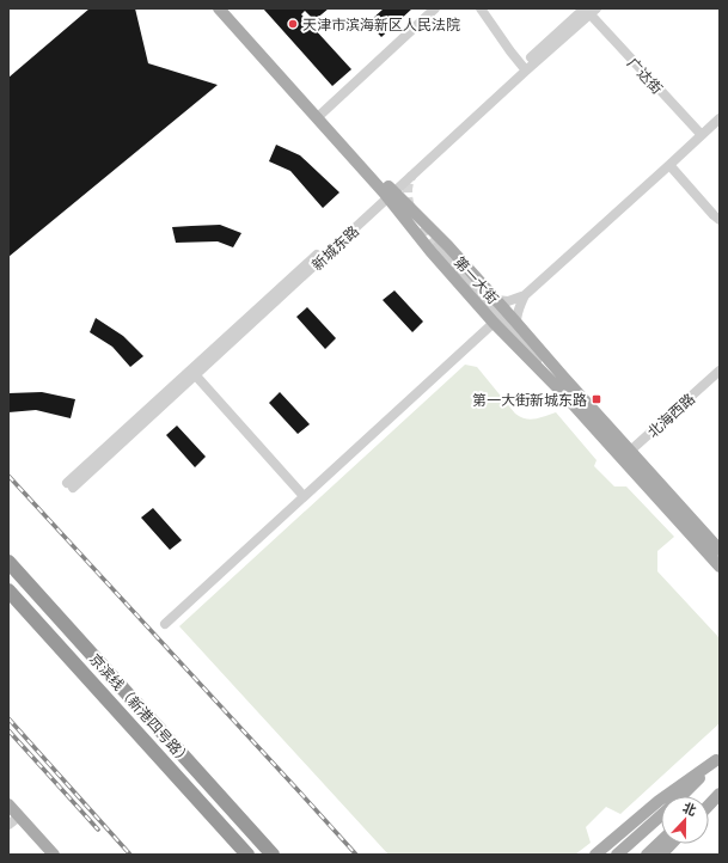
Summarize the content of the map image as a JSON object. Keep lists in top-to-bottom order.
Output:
{
  "streets": {
    "highway": ["京滨线（新港四号路）"],
    "main road": ["第一大街"],
    "street": ["广达街", "新城东路", "北海西路"]
  },
  "crossings": [
    ["广达街", "新城东路"],
    ["新城东路", "第一大街"],
    ["第一大街", "北海西路"]
  ],
  "places": {
    "other": ["天津市滨海新区人民法院"],
    "transit": ["第一大街新城东路"]
  },
  "north": "top"
}
